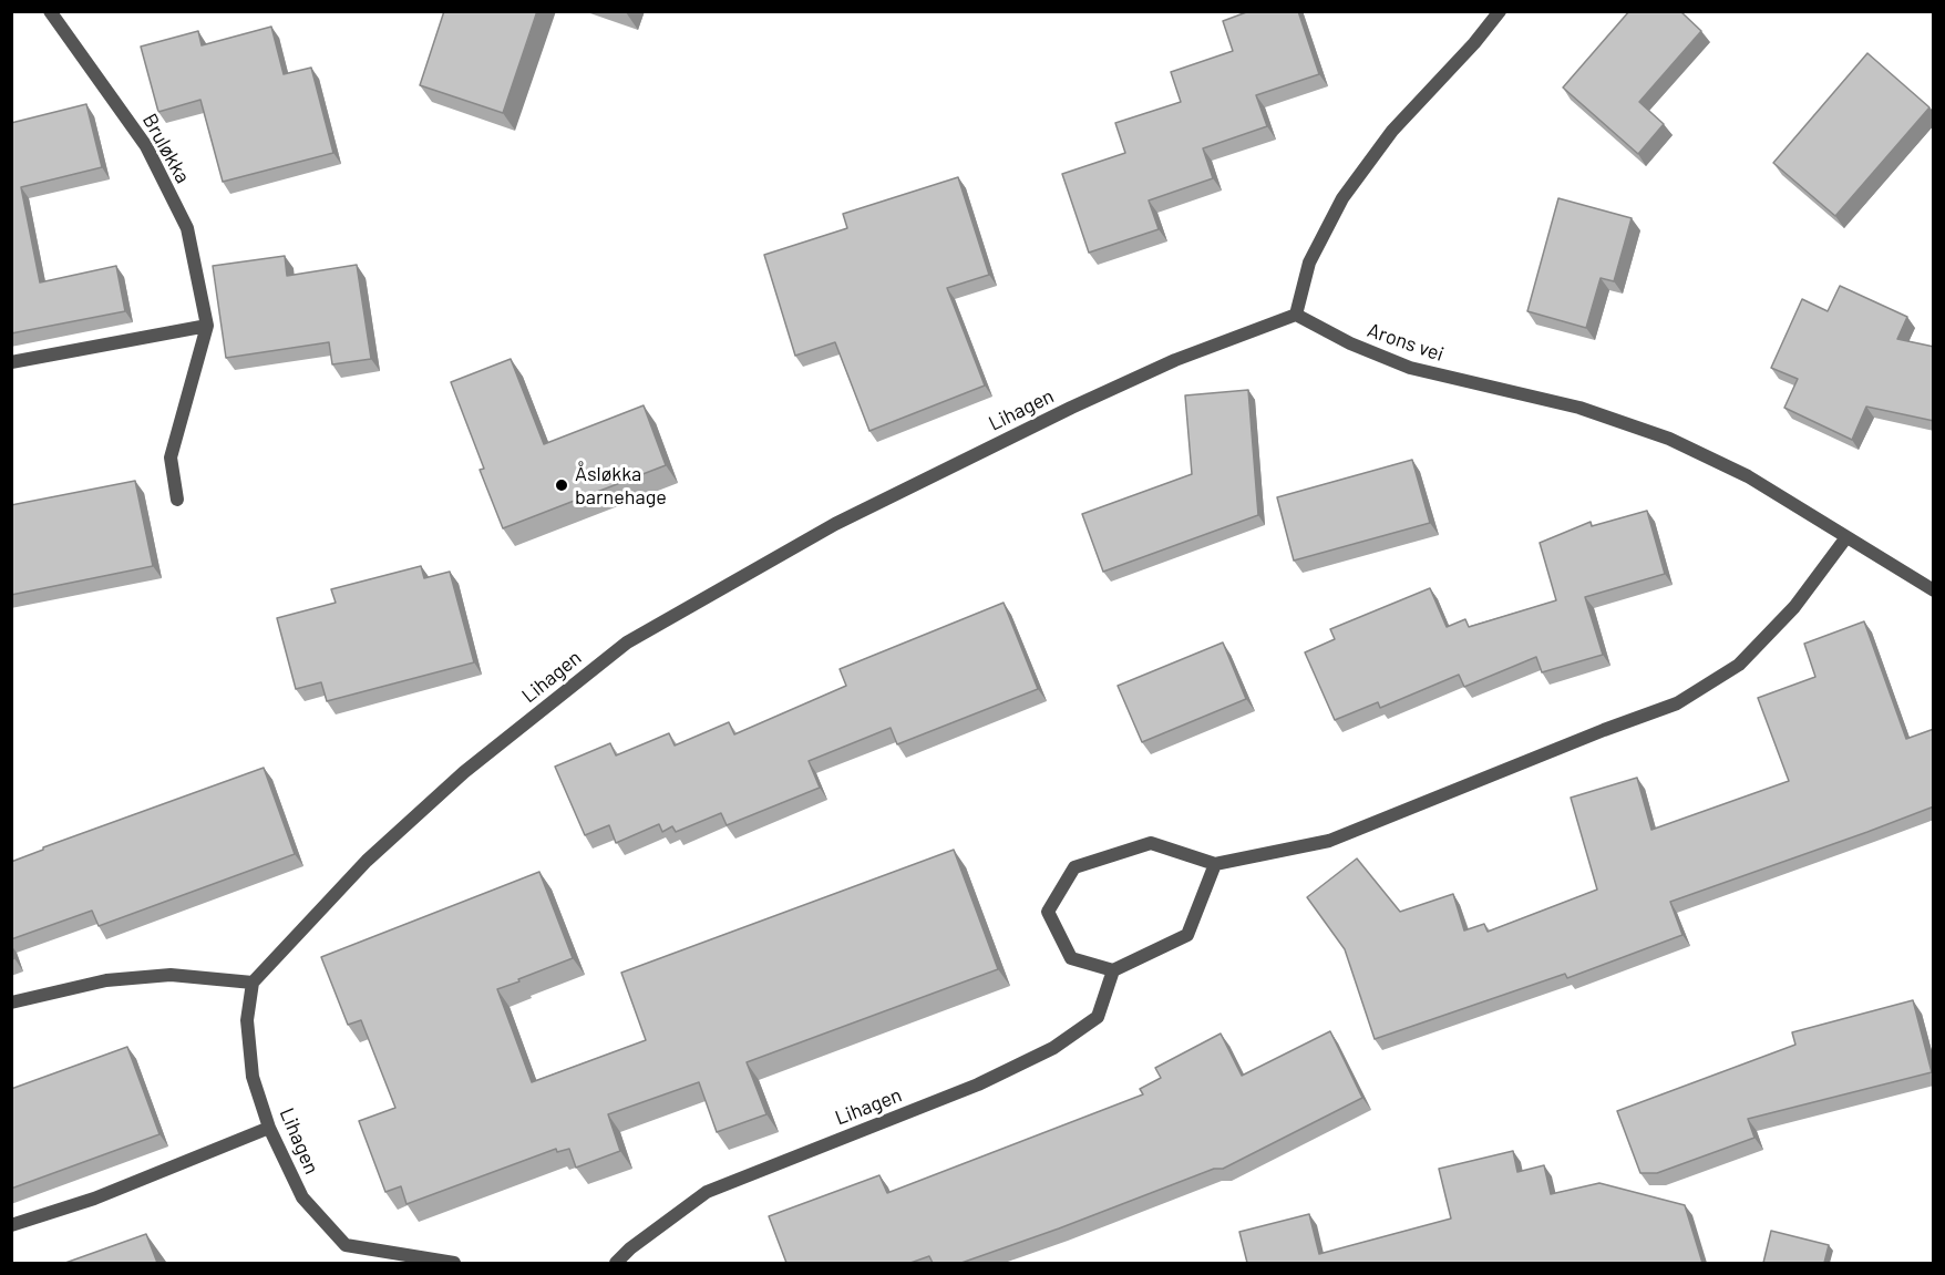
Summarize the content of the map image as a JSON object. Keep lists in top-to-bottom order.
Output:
{
  "streets": {
    "street": ["Bruløkka", "Arons vei", "Lihagen"]
  },
  "crossings": [
    ["Arons vei", "Lihagen"]
  ],
  "places": ["Åsløkka barnehage"]
}
